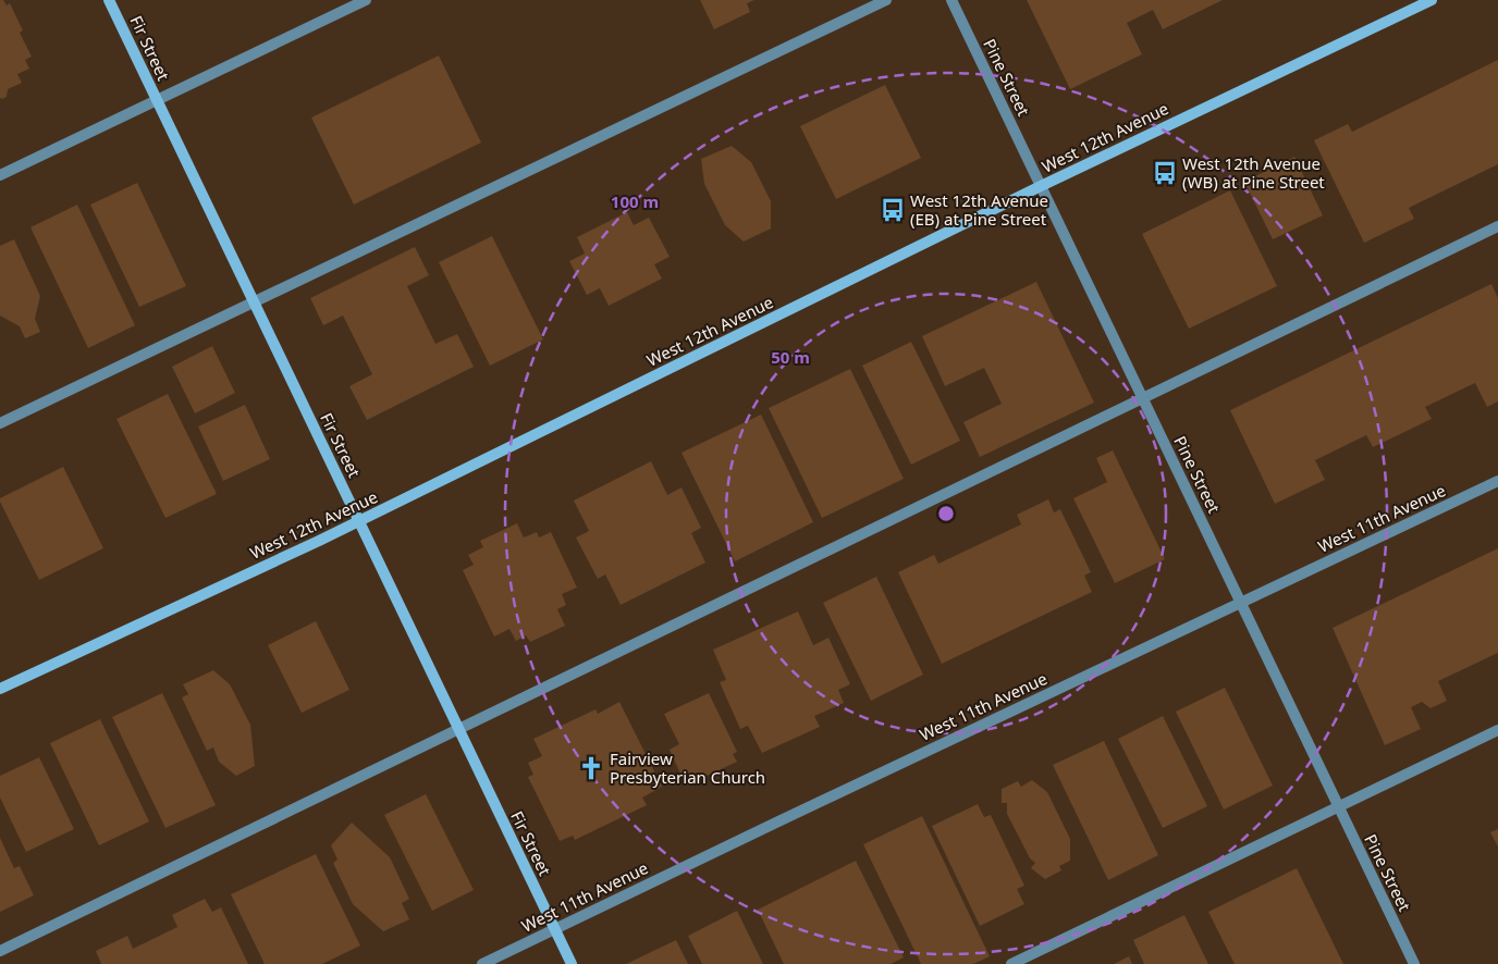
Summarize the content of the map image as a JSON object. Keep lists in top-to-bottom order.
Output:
{
  "streets": {
    "street": [
      "Fir Street",
      "Pine Street",
      "West 12th Avenue",
      "West 11th Avenue"
    ]
  },
  "crossings": [
    ["Fir Street", "West 12th Avenue"],
    ["Fir Street", "West 11th Avenue"],
    ["Pine Street", "West 12th Avenue"],
    ["Pine Street", "West 11th Avenue"]
  ],
  "places": {
    "bus stop": ["West 12th Avenue (WB) at Pine Street", "West 12th Avenue (EB) at Pine Street"],
    "church": ["Fairview Presbyterian Church"]
  },
  "rings": ["100 m", "50 m"]
}
